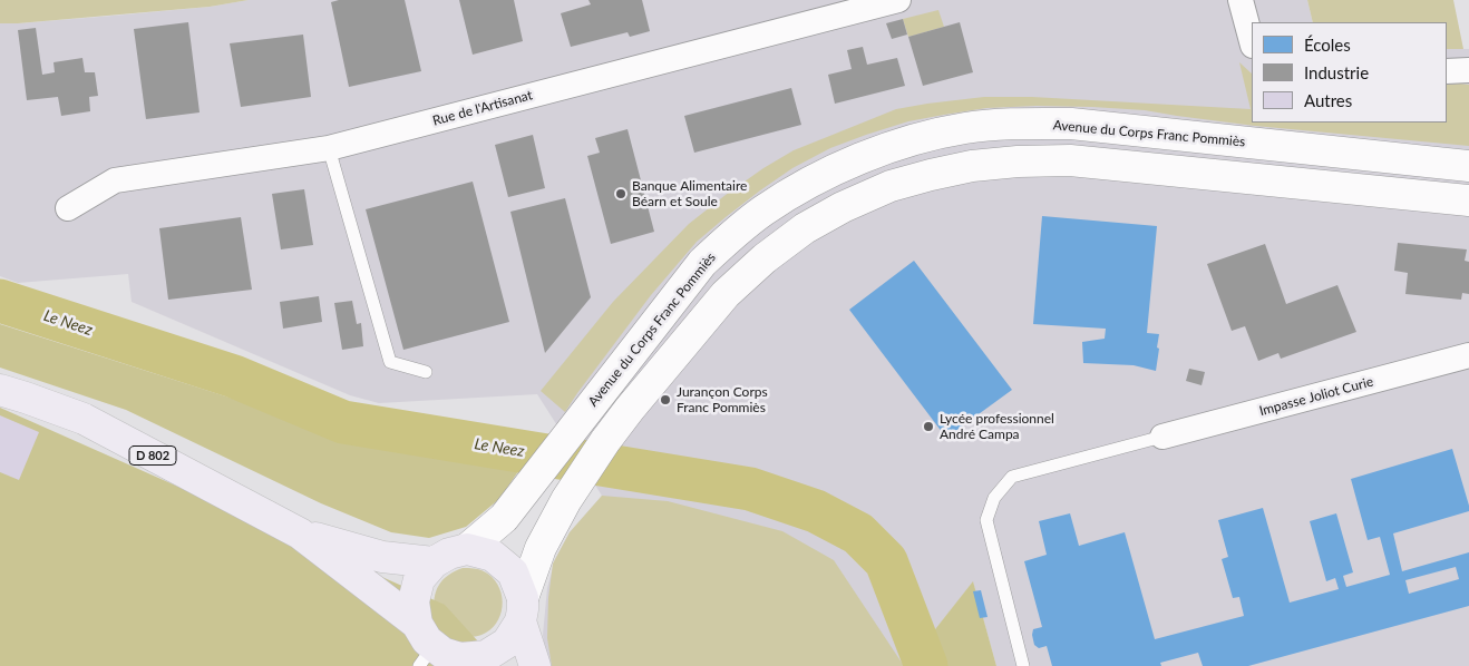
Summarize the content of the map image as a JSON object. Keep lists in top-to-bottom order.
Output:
{
  "streets": {
    "main road": ["Avenue du Corps Franc Pommiès", "D 802"],
    "street": ["Rue de l'Artisanat", "Impasse Joliot Curie"]
  },
  "crossings": [
    ["Avenue du Corps Franc Pommiès", "D 802"]
  ],
  "water": ["Le Neez"],
  "places": ["Banque Alimentaire Béarn et Soule", "Jurançon Corps Franc Pommiès", "Lycée professionnel André Campa"],
  "legend": ["Écoles", "Industrie", "Autres"]
}
